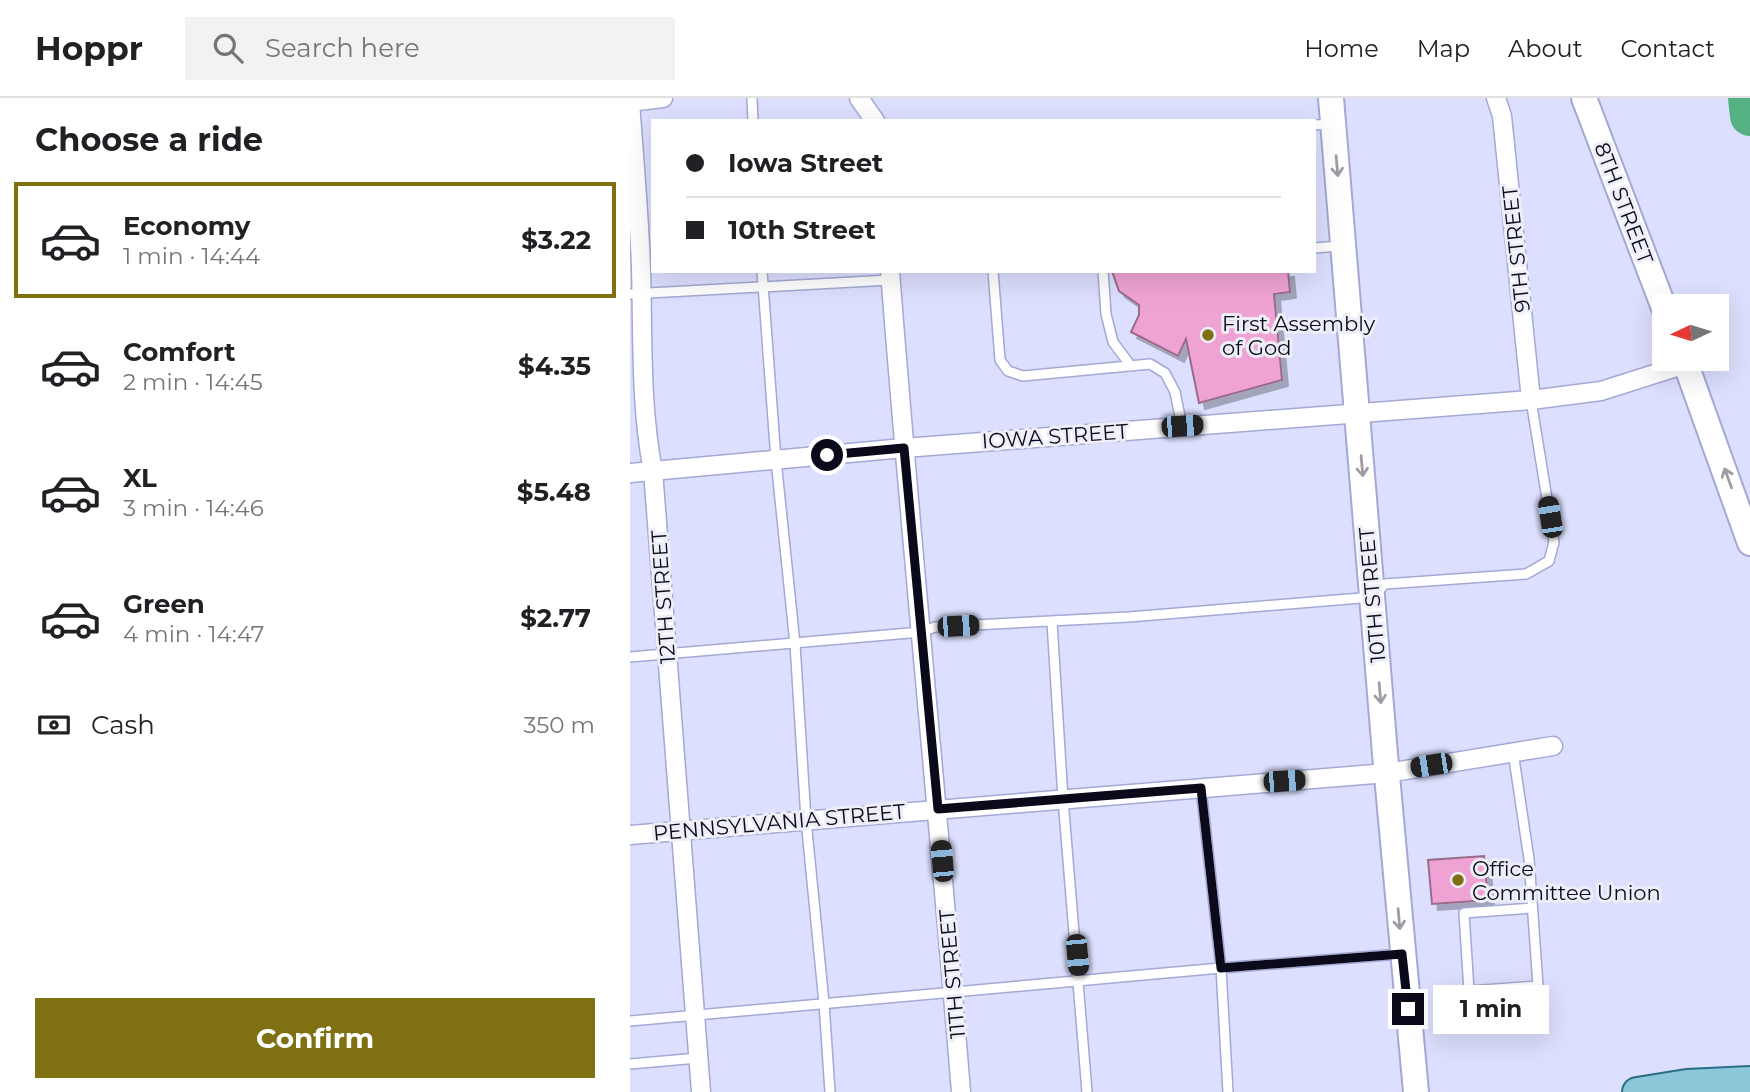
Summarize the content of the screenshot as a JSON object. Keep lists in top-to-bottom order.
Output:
{
  "streets": {
    "main road": ["8TH STREET", "10TH STREET"],
    "street": [
      "9TH STREET",
      "IOWA STREET",
      "12TH STREET",
      "PENNSYLVANIA STREET",
      "11TH STREET"
    ]
  },
  "crossings": [
    ["9TH STREET", "IOWA STREET"],
    ["IOWA STREET", "10TH STREET"],
    ["IOWA STREET", "12TH STREET"],
    ["IOWA STREET", "11TH STREET"],
    ["10TH STREET", "PENNSYLVANIA STREET"],
    ["12TH STREET", "PENNSYLVANIA STREET"],
    ["PENNSYLVANIA STREET", "11TH STREET"]
  ],
  "one_way": ["10TH STREET"],
  "places": ["First Assembly of God", "Office Committee Union"],
  "north": "left",
  "page": {
    "header": "Hoppr",
    "search": "Search here",
    "nav": [
      "Home",
      "Map",
      "About",
      "Contact"
    ],
    "heading": "Choose a ride",
    "banner": ["Iowa Street", "10th Street"],
    "list": [
      {
        "name": "Economy",
        "note": "1 min · 14:44",
        "value": "$3.22"
      },
      {
        "name": "Comfort",
        "note": "2 min · 14:45",
        "value": "$4.35"
      },
      {
        "name": "XL",
        "note": "3 min · 14:46",
        "value": "$5.48"
      },
      {
        "name": "Green",
        "note": "4 min · 14:47",
        "value": "$2.77"
      }
    ],
    "pay": ["Cash", "350 m"],
    "buttons": "Confirm",
    "bubble": "1 min"
  }
}
